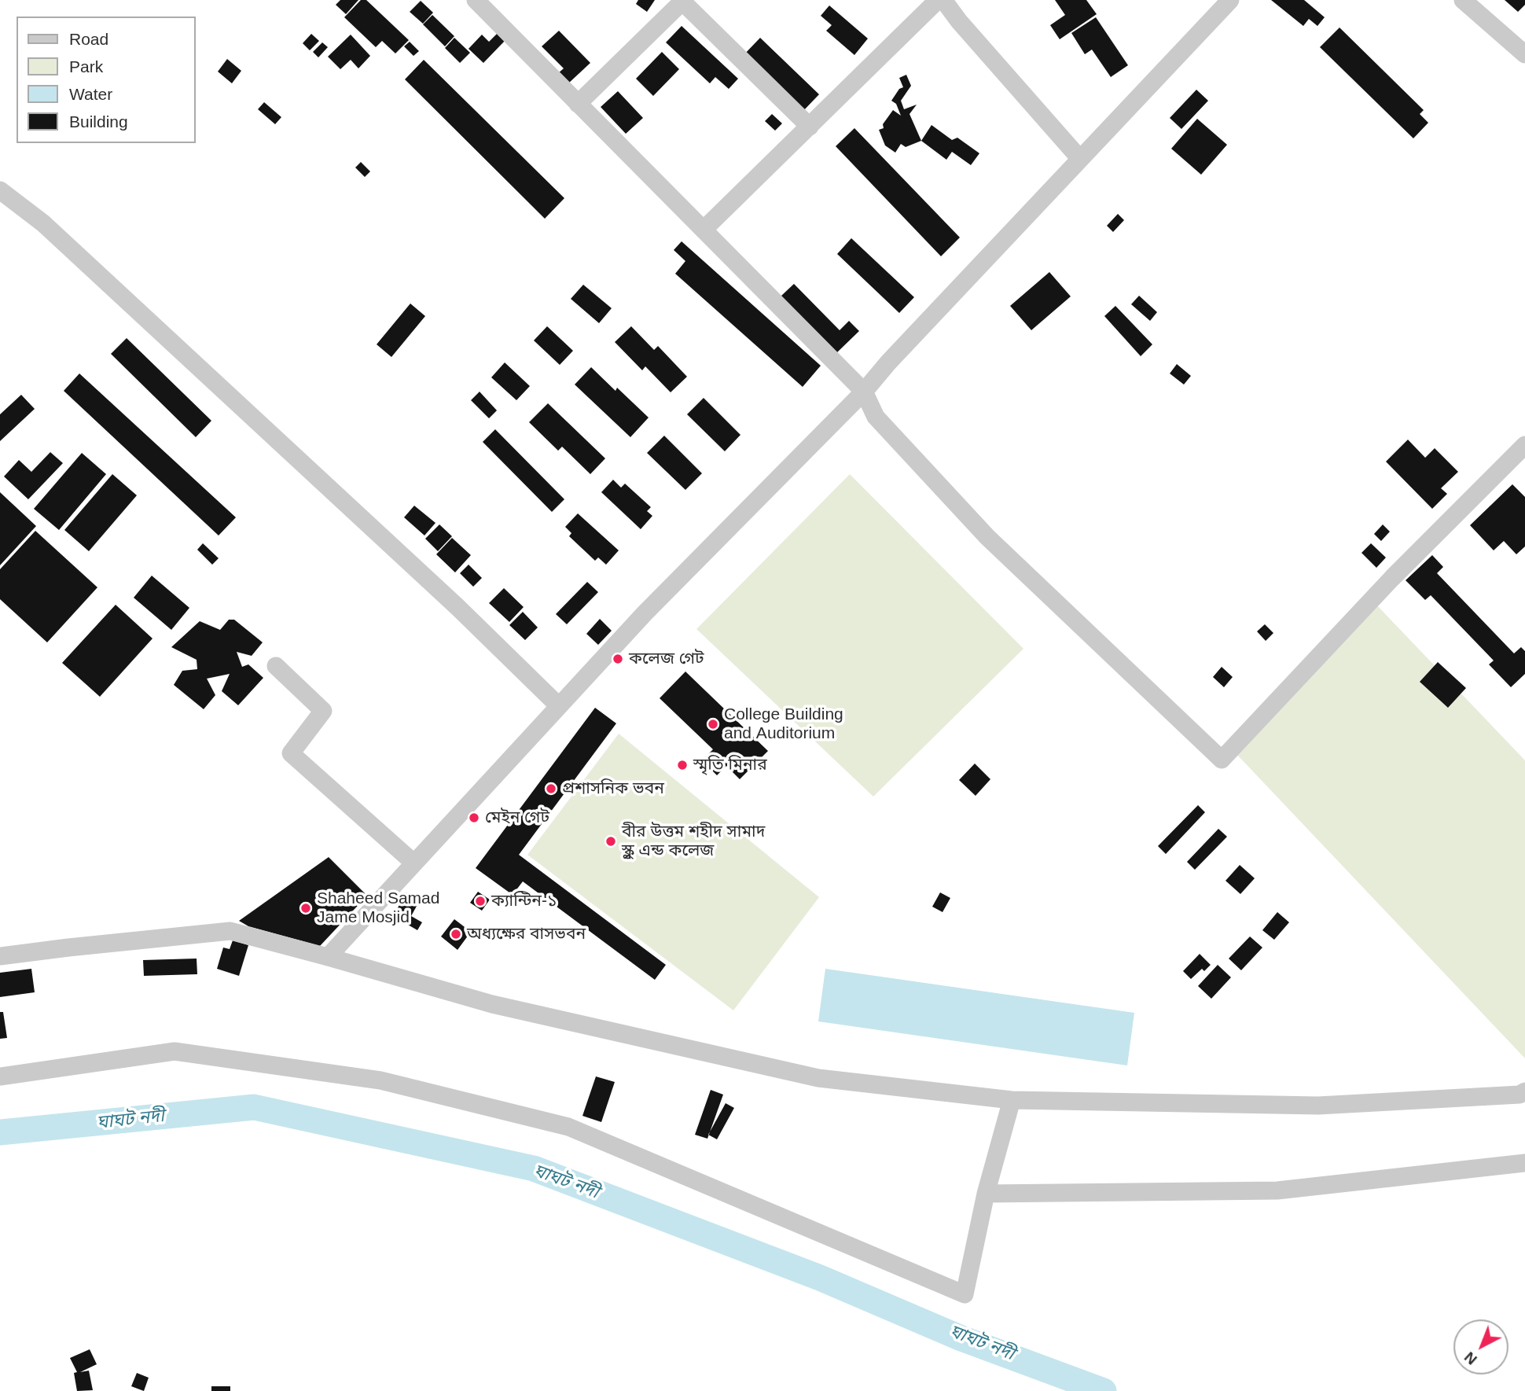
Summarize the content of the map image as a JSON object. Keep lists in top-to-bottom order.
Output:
{
  "water": ["ঘাঘট নদী"],
  "places": [
    "কলেজ গেট",
    "College Building and Auditorium",
    "স্মৃতি মিনার",
    "প্রশাসনিক ভবন",
    "মেইন গেট",
    "বীর উত্তম শহীদ সামাদ স্কুল এন্ড কলেজ",
    "ক্যান্টিন-১",
    "Shaheed Samad Jame Mosjid",
    "অধ্যক্ষের বাসভবন"
  ],
  "legend": [
    "Road",
    "Park",
    "Water",
    "Building"
  ],
  "north": "bottom left"
}
